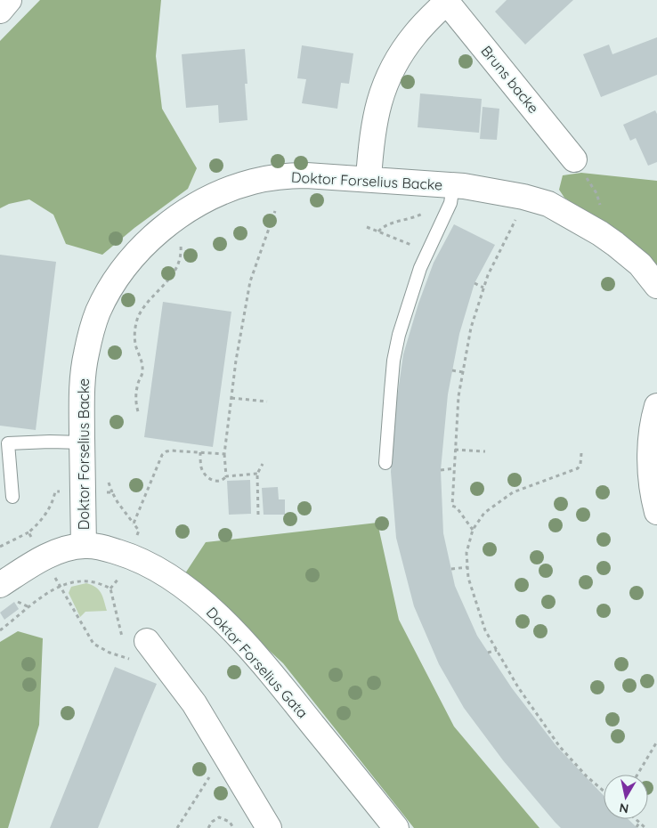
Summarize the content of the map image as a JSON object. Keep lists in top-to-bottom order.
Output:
{
  "streets": {
    "street": ["Bruns backe", "Doktor Forselius Backe", "Doktor Forselius Gata"]
  },
  "crossings": [
    ["Doktor Forselius Backe", "Doktor Forselius Gata"]
  ],
  "north": "bottom"
}
